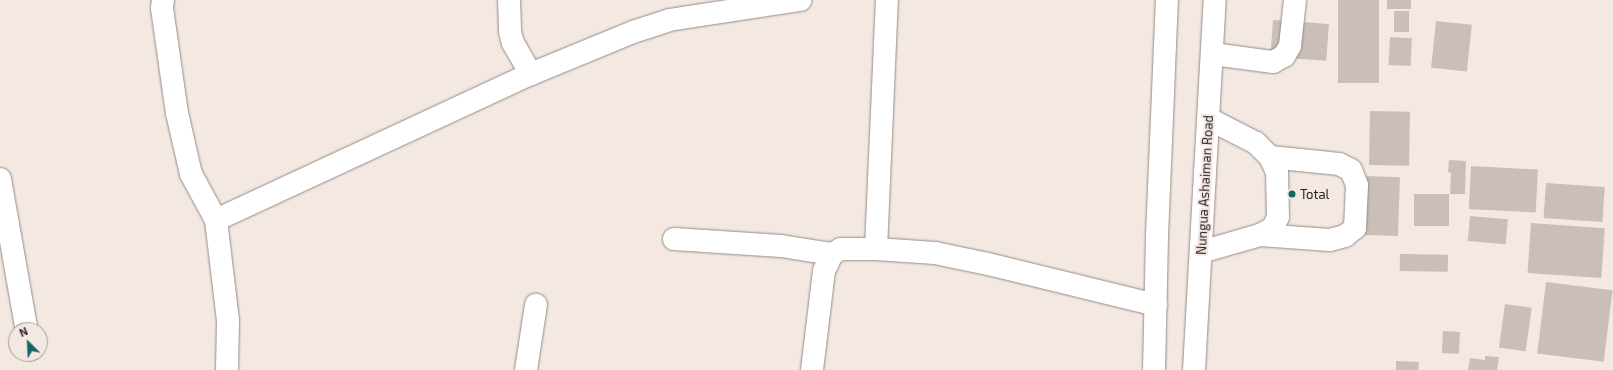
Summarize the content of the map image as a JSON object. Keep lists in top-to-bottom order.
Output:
{
  "streets": {
    "street": ["Nungua Ashaiman Road"]
  },
  "places": ["Total"],
  "north": "top left"
}
